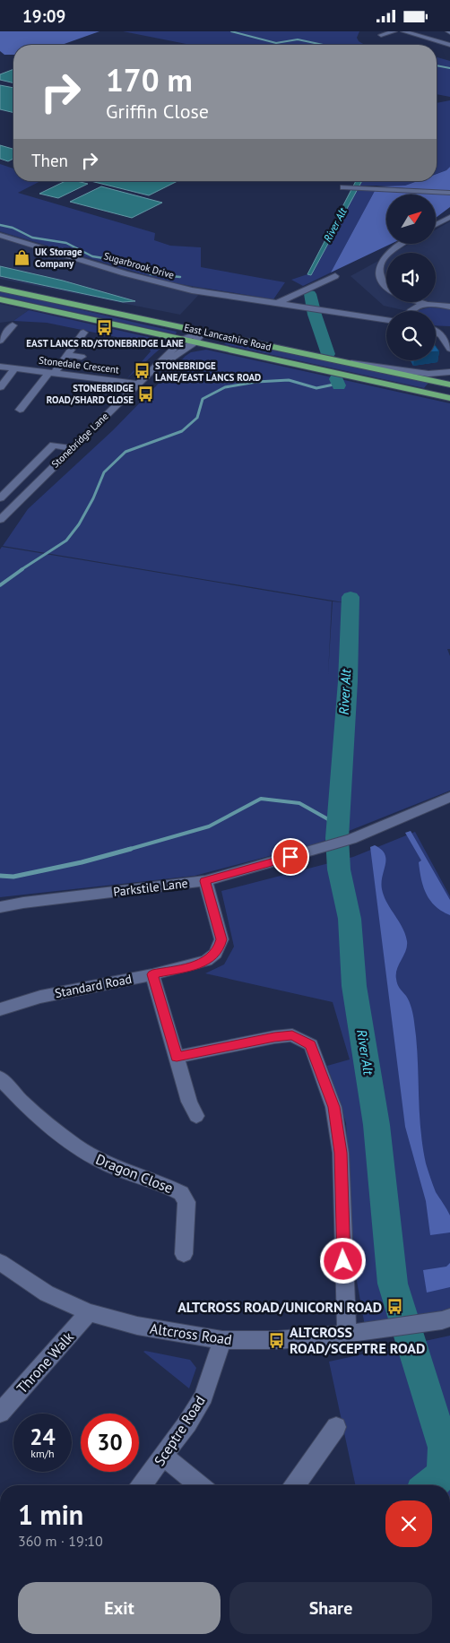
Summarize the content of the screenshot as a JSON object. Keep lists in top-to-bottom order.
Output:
{
  "streets": {
    "highway": ["East Lancashire Road"],
    "street": [
      "Sugarbrook Drive",
      "Stonedale Crescent",
      "Stonebridge Lane",
      "Parkstile Lane",
      "Standard Road",
      "Dragon Close",
      "Altcross Road",
      "Throne Walk",
      "Sceptre Road"
    ]
  },
  "crossings": [
    ["East Lancashire Road", "Stonebridge Lane"],
    ["Stonedale Crescent", "Stonebridge Lane"],
    ["Parkstile Lane", "Standard Road"],
    ["Altcross Road", "Throne Walk"],
    ["Altcross Road", "Sceptre Road"]
  ],
  "water": ["River Alt"],
  "places": {
    "shop": ["UK Storage Company"],
    "bus stop": [
      "EAST LANCS RD/STONEBRIDGE LANE",
      "STONEBRIDGE LANE/EAST LANCS ROAD",
      "STONEBRIDGE ROAD/SHARD CLOSE",
      "ALTCROSS ROAD/UNICORN ROAD",
      "ALTCROSS ROAD/SCEPTRE ROAD"
    ]
  },
  "north": "top right",
  "page": {
    "status": "19:09",
    "turn": ["170 m", "Griffin Close"],
    "then": "Then",
    "speed": "24 km/h",
    "limit": "30",
    "heading": ["1 min", "360 m · 19:10"],
    "buttons": ["Exit", "Share"]
  }
}
